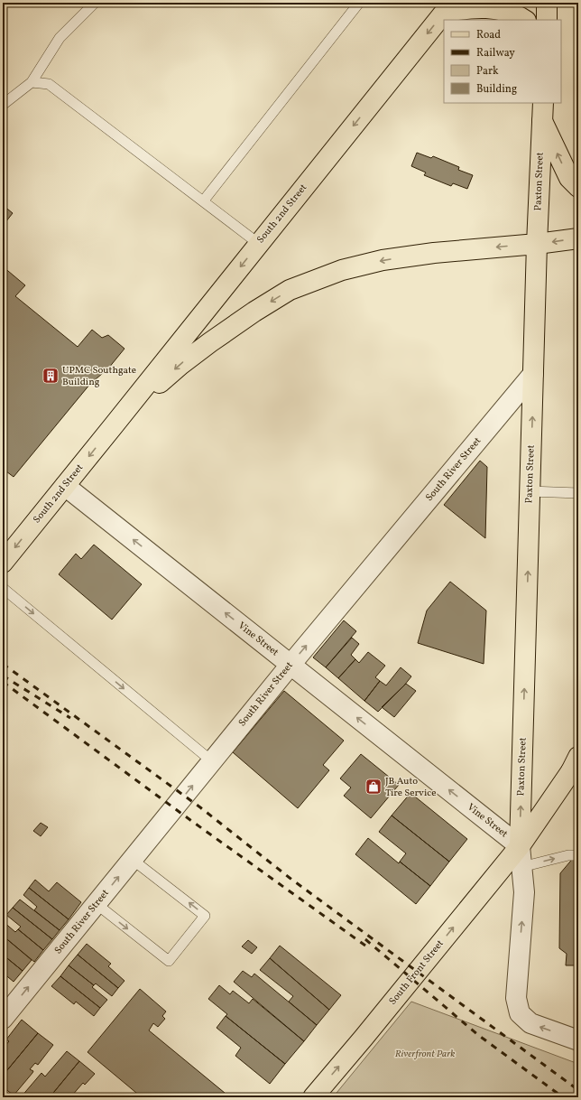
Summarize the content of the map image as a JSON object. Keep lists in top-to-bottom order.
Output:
{
  "streets": {
    "main road": ["Paxton Street", "South 2nd Street", "South Front Street"],
    "street": ["South River Street", "Vine Street"]
  },
  "crossings": [
    ["Paxton Street", "South 2nd Street"],
    ["Paxton Street", "South River Street"],
    ["Paxton Street", "Vine Street"],
    ["Paxton Street", "South Front Street"],
    ["South 2nd Street", "Vine Street"],
    ["South River Street", "Vine Street"],
    ["Vine Street", "South Front Street"]
  ],
  "one_way": [
    "Paxton Street",
    "South 2nd Street",
    "South River Street",
    "Vine Street",
    "South Front Street"
  ],
  "parks": ["Riverfront Park"],
  "places": {
    "building": ["UPMC Southgate Building"],
    "shop": ["JB Auto Tire Service"]
  },
  "legend": [
    "Road",
    "Railway",
    "Park",
    "Building"
  ]
}
